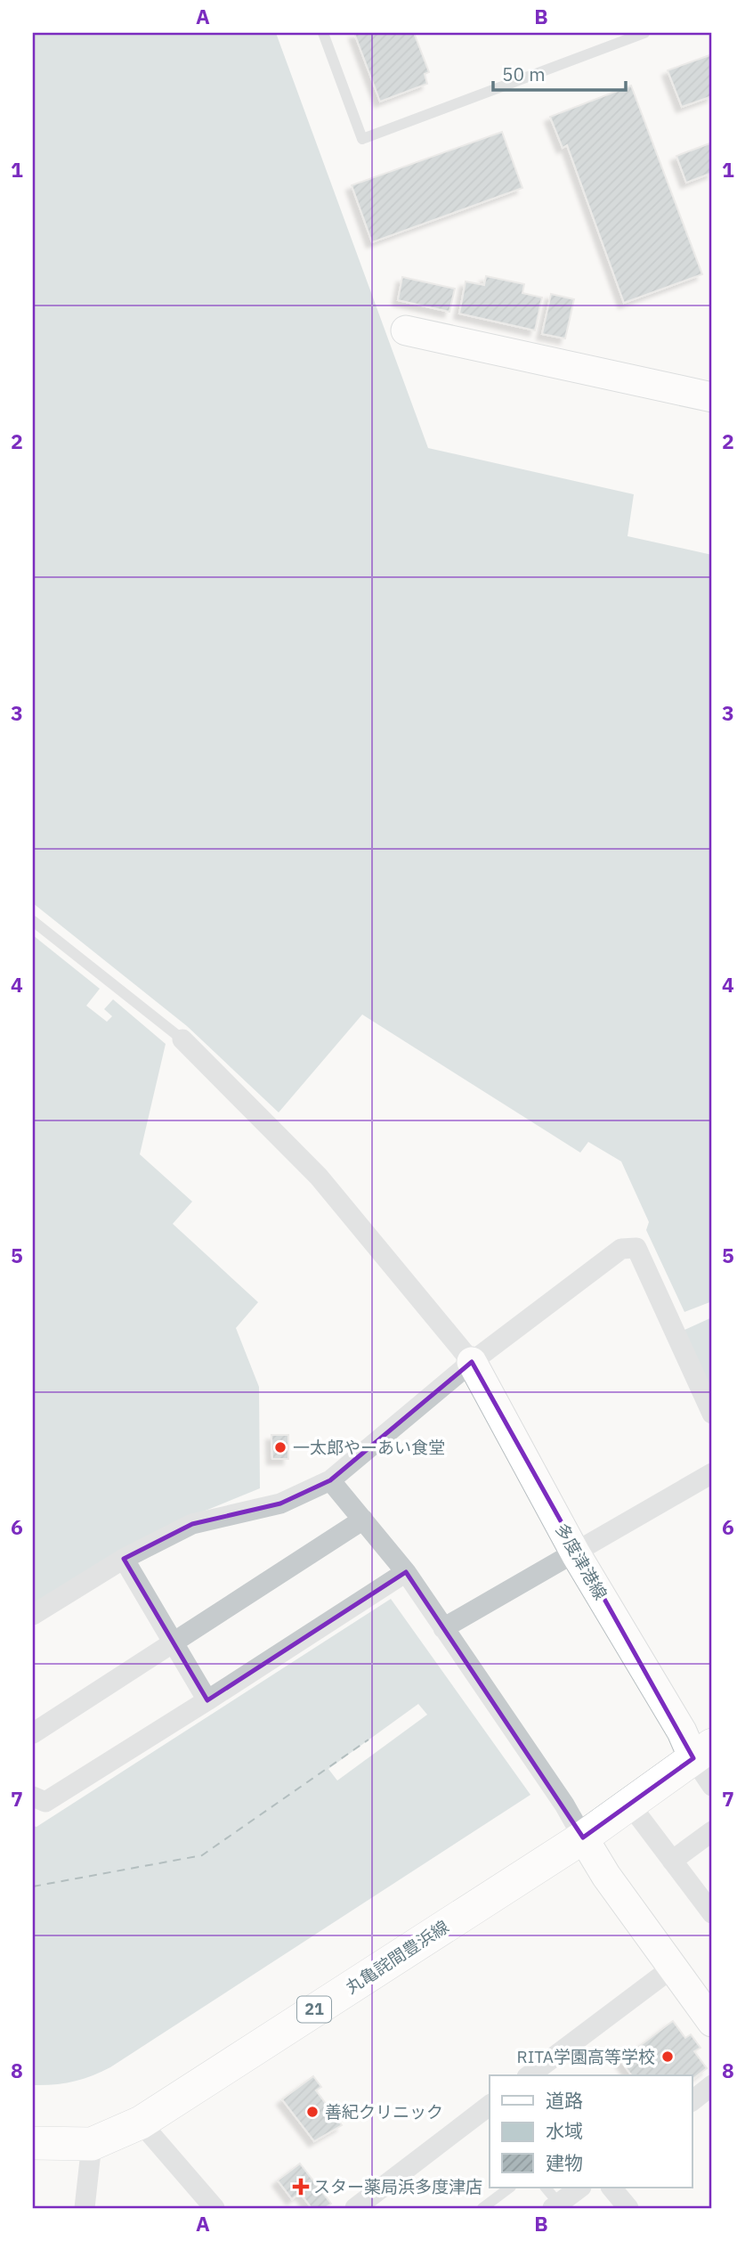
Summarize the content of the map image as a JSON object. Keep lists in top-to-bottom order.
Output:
{
  "streets": {
    "main road": ["多度津港線", "丸亀詫間豊浜線", "21"]
  },
  "crossings": [
    ["多度津港線", "丸亀詫間豊浜線"]
  ],
  "places": {
    "other": ["一太郎やーあい食堂", "RITA学園高等学校", "善紀クリニック"],
    "health": ["スター薬局浜多度津店"]
  },
  "legend": ["道路", "水域", "建物"],
  "scale_bar": "50 m",
  "grid": {
    "columns": ["A", "B"],
    "rows": [
      "1",
      "2",
      "3",
      "4",
      "5",
      "6",
      "7",
      "8"
    ]
  }
}
